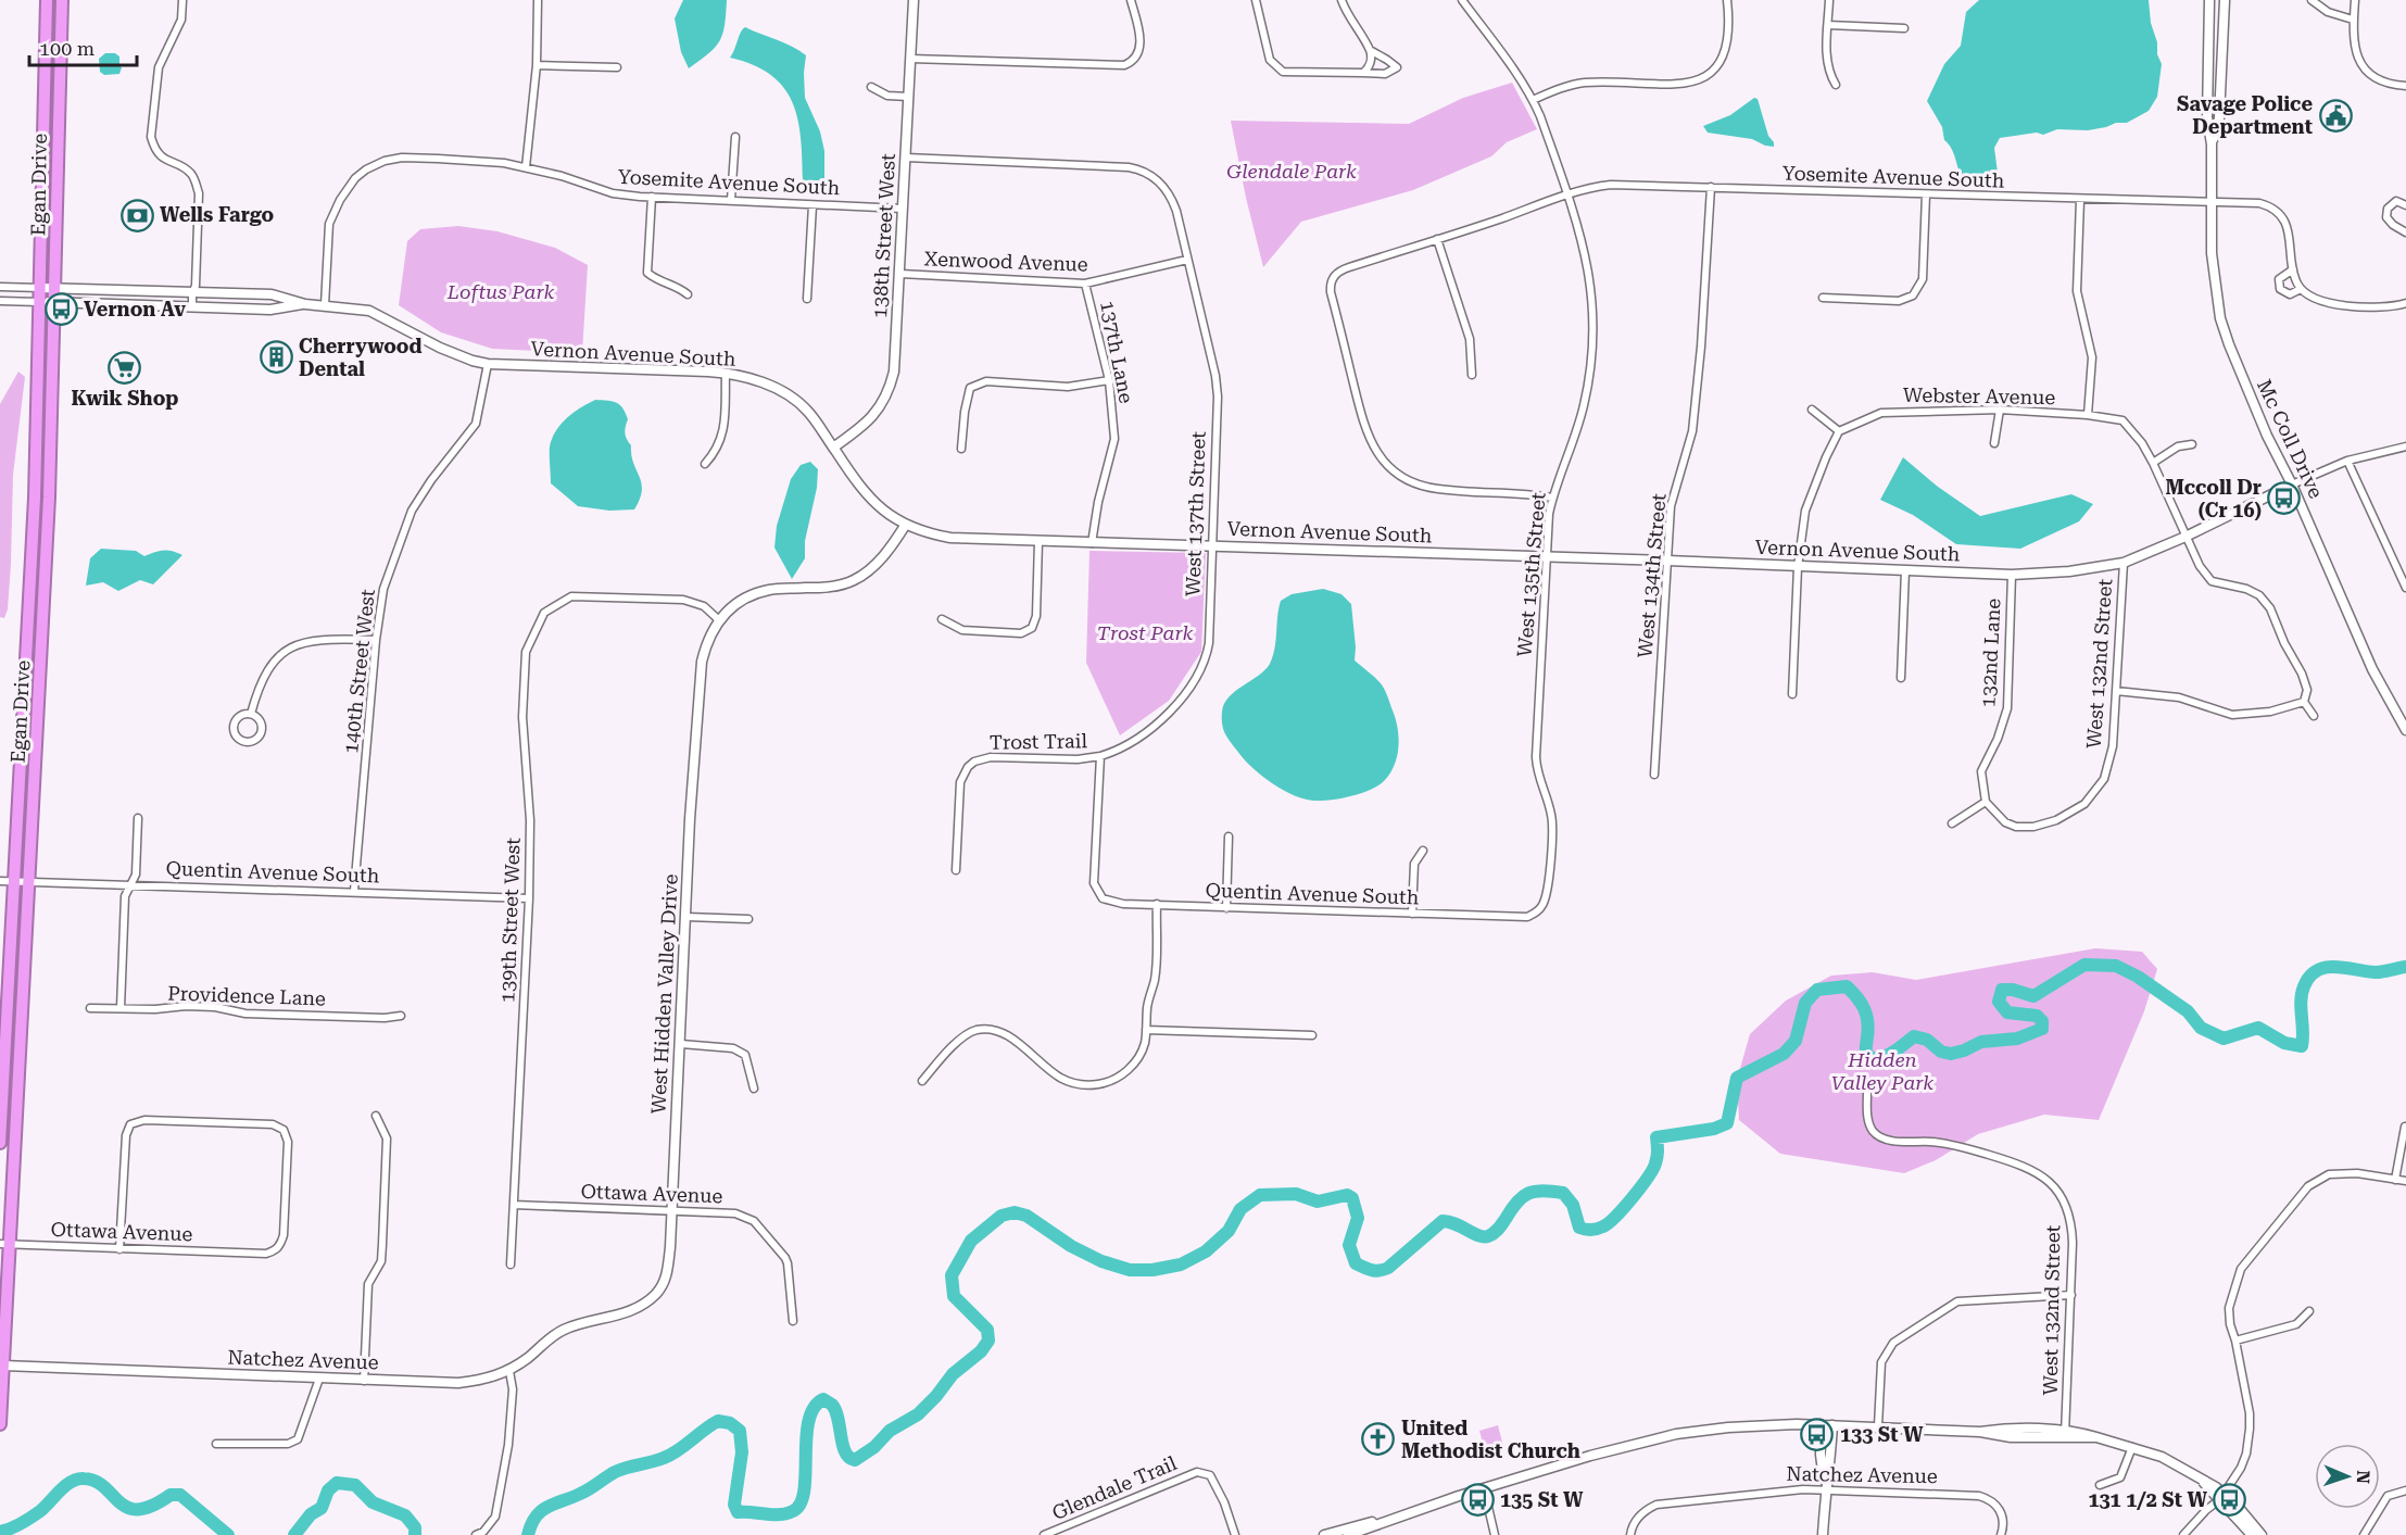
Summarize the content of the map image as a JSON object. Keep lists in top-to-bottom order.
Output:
{
  "streets": {
    "highway": ["Egan Drive"],
    "street": [
      "Yosemite Avenue South",
      "138th Street West",
      "Xenwood Avenue",
      "137th Lane",
      "Vernon Avenue South",
      "Webster Avenue",
      "Mc Coll Drive",
      "West 137th Street",
      "West 135th Street",
      "West 134th Street",
      "132nd Lane",
      "West 132nd Street",
      "140th Street West",
      "Trost Trail",
      "Quentin Avenue South",
      "139th Street West",
      "West Hidden Valley Drive",
      "Providence Lane",
      "Ottawa Avenue",
      "Natchez Avenue",
      "Glendale Trail"
    ]
  },
  "crossings": [
    ["Yosemite Avenue South", "138th Street West"],
    ["Yosemite Avenue South", "Vernon Avenue South"],
    ["Yosemite Avenue South", "Mc Coll Drive"],
    ["Yosemite Avenue South", "West 135th Street"],
    ["Yosemite Avenue South", "West 134th Street"],
    ["Egan Drive", "Vernon Avenue South"],
    ["Egan Drive", "Quentin Avenue South"],
    ["Egan Drive", "Ottawa Avenue"],
    ["Egan Drive", "Natchez Avenue"],
    ["138th Street West", "Xenwood Avenue"],
    ["138th Street West", "Vernon Avenue South"],
    ["138th Street West", "West 137th Street"],
    ["Xenwood Avenue", "137th Lane"],
    ["Xenwood Avenue", "West 137th Street"],
    ["137th Lane", "Vernon Avenue South"],
    ["Vernon Avenue South", "Mc Coll Drive"],
    ["Vernon Avenue South", "West 137th Street"],
    ["Vernon Avenue South", "West 135th Street"],
    ["Vernon Avenue South", "West 134th Street"],
    ["Vernon Avenue South", "132nd Lane"],
    ["Vernon Avenue South", "West 132nd Street"],
    ["Vernon Avenue South", "140th Street West"],
    ["West 137th Street", "Trost Trail"],
    ["West 137th Street", "Quentin Avenue South"],
    ["West 135th Street", "Quentin Avenue South"],
    ["132nd Lane", "West 132nd Street"],
    ["140th Street West", "Quentin Avenue South"],
    ["Trost Trail", "Quentin Avenue South"],
    ["Quentin Avenue South", "139th Street West"],
    ["139th Street West", "West Hidden Valley Drive"],
    ["139th Street West", "Ottawa Avenue"],
    ["West Hidden Valley Drive", "Ottawa Avenue"],
    ["West Hidden Valley Drive", "Natchez Avenue"]
  ],
  "parks": [
    "Glendale Park",
    "Loftus Park",
    "Trost Park",
    "Hidden Valley Park"
  ],
  "places": {
    "public building": ["Savage Police Department"],
    "bank": ["Wells Fargo"],
    "bus stop": [
      "Vernon Av",
      "Mccoll Dr (Cr 16)",
      "133 St W",
      "135 St W",
      "131 1/2 St W"
    ],
    "building": ["Cherrywood Dental"],
    "supermarket": ["Kwik Shop"],
    "church": ["United Methodist Church"]
  },
  "scale_bar": "100 m",
  "north": "right"
}
